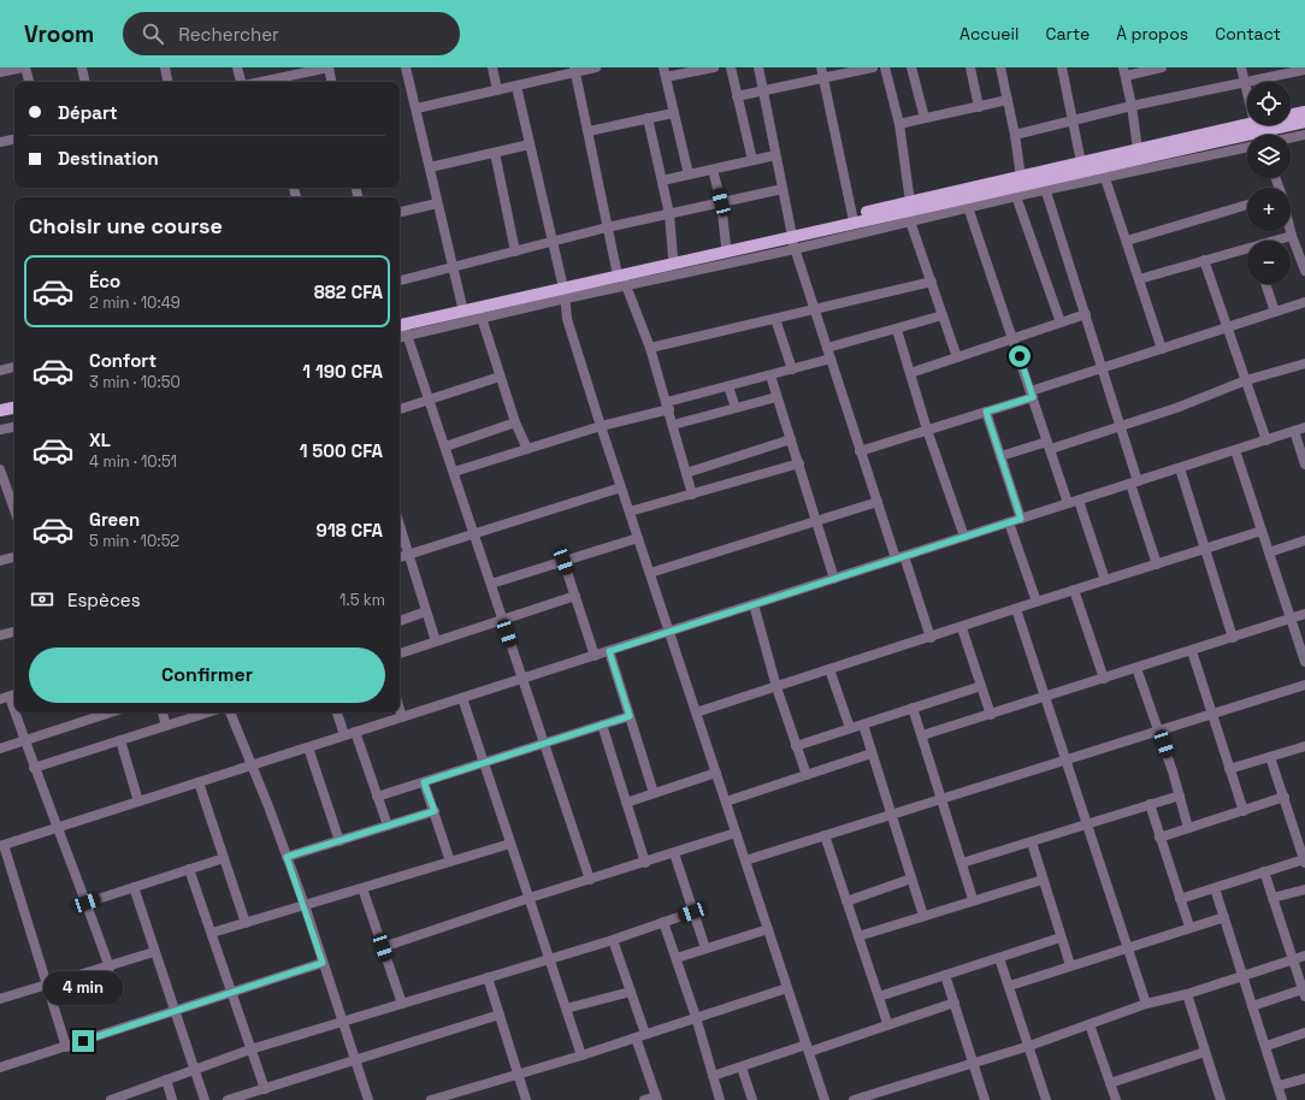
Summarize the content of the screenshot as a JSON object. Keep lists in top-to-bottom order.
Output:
{
  "page": {
    "header": "Vroom",
    "search": "Rechercher",
    "nav": [
      "Accueil",
      "Carte",
      "À propos",
      "Contact"
    ],
    "map_buttons": ["+", "−"],
    "banner": ["Départ", "Destination"],
    "heading": "Choisir une course",
    "list": [
      {
        "name": "Éco",
        "note": "2 min · 10:49",
        "value": "882 CFA"
      },
      {
        "name": "Confort",
        "note": "3 min · 10:50",
        "value": "1 190 CFA"
      },
      {
        "name": "XL",
        "note": "4 min · 10:51",
        "value": "1 500 CFA"
      },
      {
        "name": "Green",
        "note": "5 min · 10:52",
        "value": "918 CFA"
      }
    ],
    "pay": ["Espèces", "1.5 km"],
    "buttons": "Confirmer",
    "bubble": "4 min"
  }
}
